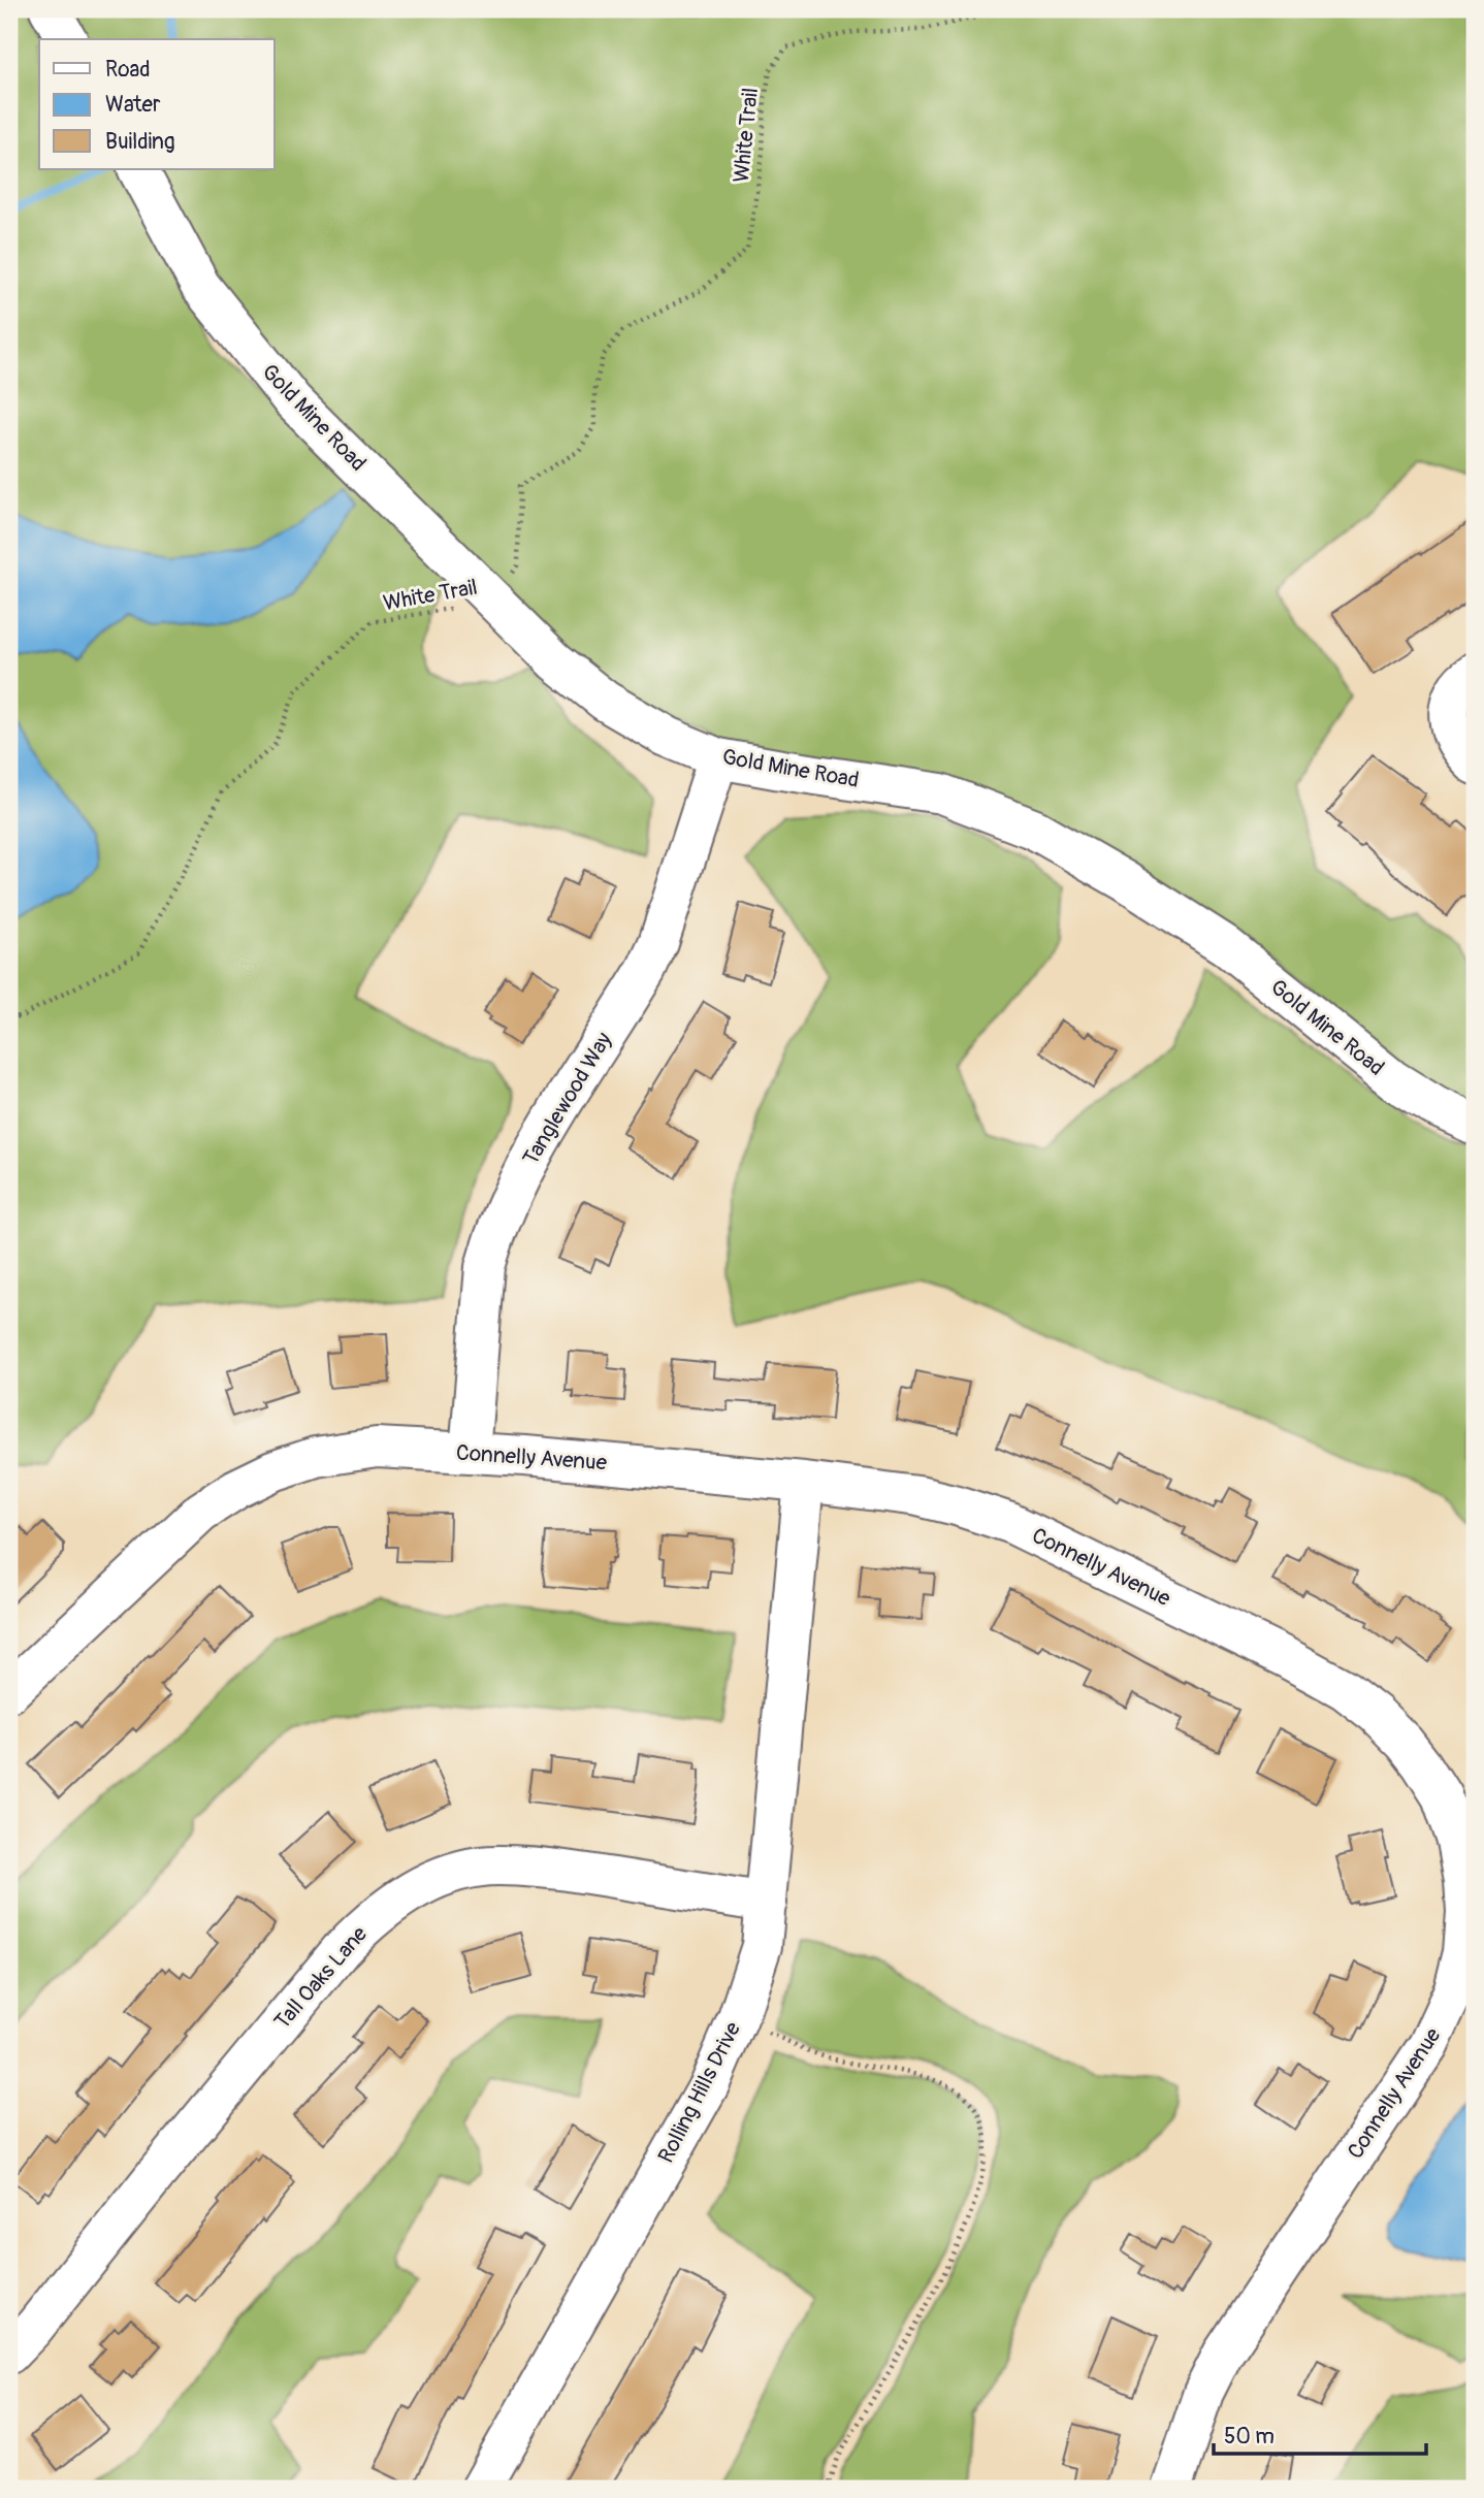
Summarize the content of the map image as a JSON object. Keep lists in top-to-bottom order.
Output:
{
  "streets": {
    "street": [
      "Gold Mine Road",
      "Tanglewood Way",
      "Connelly Avenue",
      "Tall Oaks Lane",
      "Rolling Hills Drive"
    ],
    "path": ["White Trail"]
  },
  "crossings": [
    ["White Trail", "Gold Mine Road"],
    ["Gold Mine Road", "Tanglewood Way"],
    ["Tanglewood Way", "Connelly Avenue"],
    ["Connelly Avenue", "Rolling Hills Drive"],
    ["Tall Oaks Lane", "Rolling Hills Drive"]
  ],
  "legend": ["Road", "Water", "Building"],
  "scale_bar": "50 m"
}
